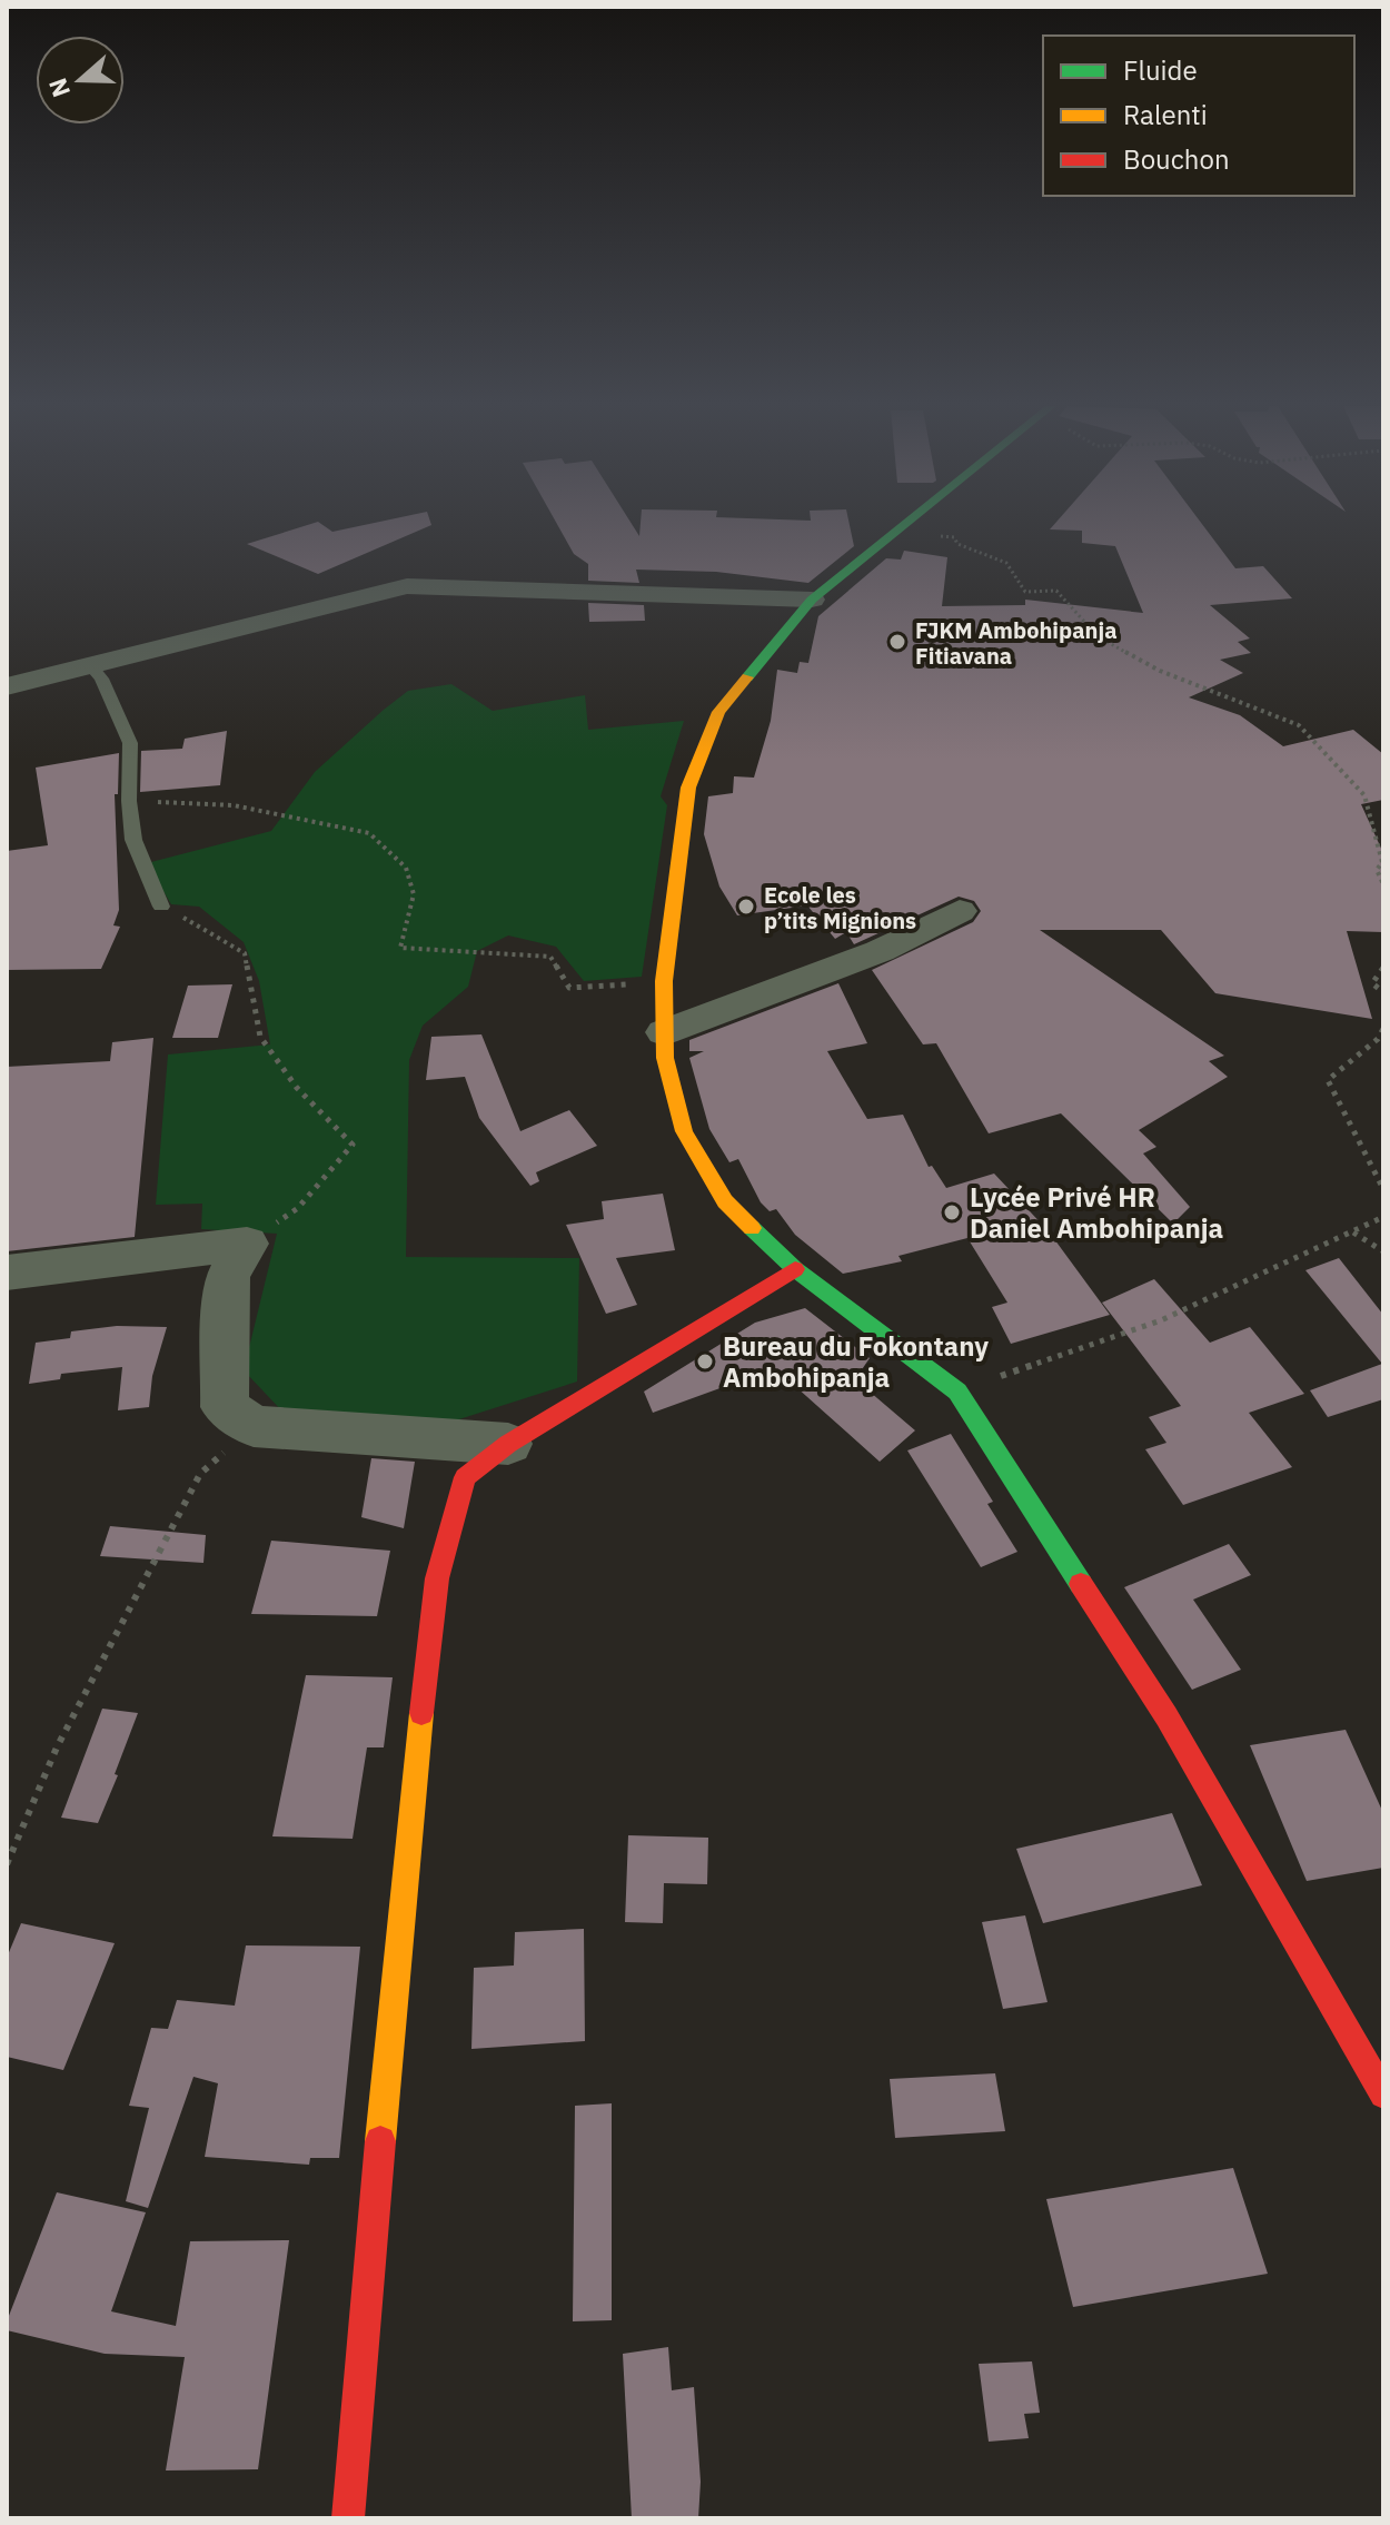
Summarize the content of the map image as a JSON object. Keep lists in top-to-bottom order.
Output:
{
  "places": [
    "FJKM Ambohipanja Fitiavana",
    "Ecole les p’tits Mignions",
    "Lycée Privé HR Daniel Ambohipanja",
    "Bureau du Fokontany Ambohipanja"
  ],
  "legend": ["Fluide", "Ralenti", "Bouchon"],
  "north": "left"
}
